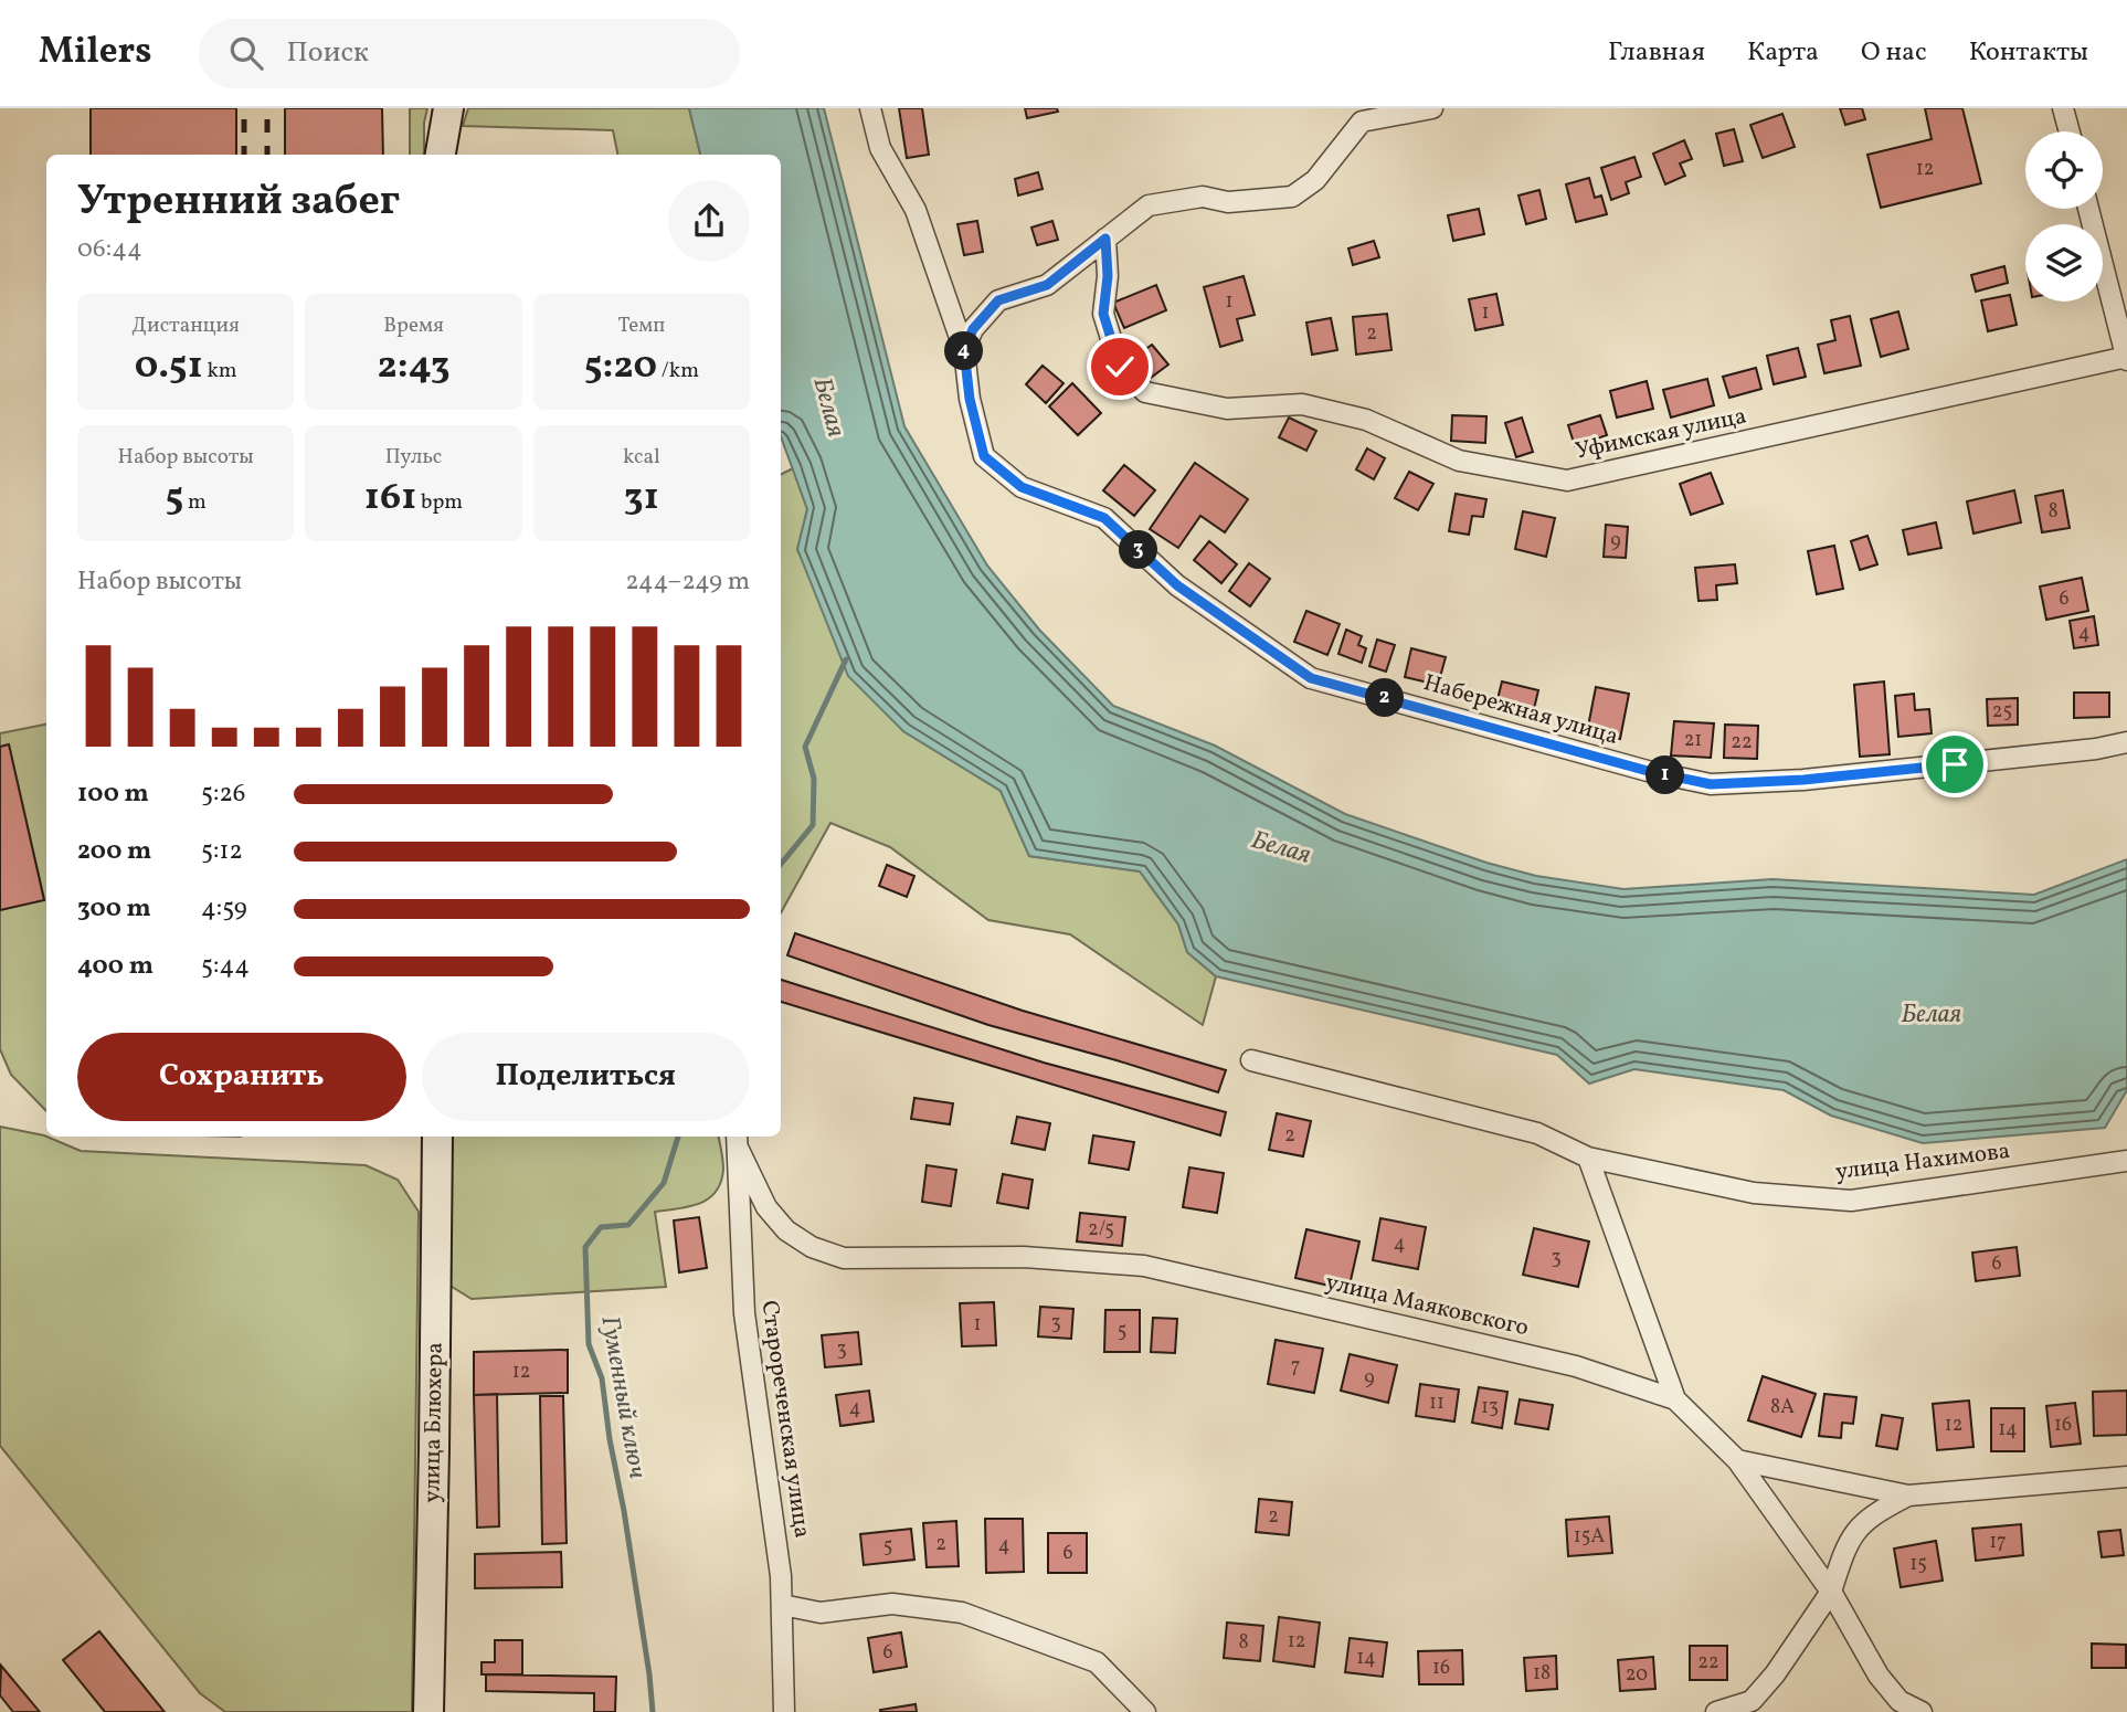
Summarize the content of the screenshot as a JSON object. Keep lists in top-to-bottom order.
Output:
{
  "streets": {
    "main road": ["улица Блюхера"],
    "street": [
      "Уфимская улица",
      "Набережная улица",
      "улица Нахимова",
      "улица Маяковского",
      "Старореченская улица"
    ]
  },
  "crossings": [
    ["улица Маяковского", "Старореченская улица"]
  ],
  "water": ["Белая", "Гуменный ключ"],
  "house_numbers": [
    "12",
    "1",
    "1",
    "2",
    "8",
    "9",
    "6",
    "4",
    "25",
    "21",
    "22",
    "2",
    "2/5",
    "4",
    "3",
    "6",
    "3",
    "1",
    "5",
    "3",
    "7",
    "12",
    "9",
    "11",
    "13",
    "8А",
    "4",
    "12",
    "16",
    "14",
    "2",
    "15А",
    "17",
    "2",
    "4",
    "5",
    "6",
    "15",
    "12",
    "8",
    "6",
    "14",
    "22",
    "16",
    "18",
    "20"
  ],
  "page": {
    "header": "Milers",
    "search": "Поиск",
    "nav": [
      "Главная",
      "Карта",
      "О нас",
      "Контакты"
    ],
    "heading": ["Утренний забег", "06:44"],
    "stats": [
      ["Дистанция", "0.51 km"],
      ["Время", "2:43"],
      ["Темп", "5:20 /km"],
      ["Набор высоты", "5 m"],
      ["Пульс", "161 bpm"],
      ["kcal", "31"]
    ],
    "pins": [
      "4",
      "3",
      "2",
      "1"
    ],
    "chart": ["Набор высоты", "244–249 m"],
    "list": [
      {
        "name": "100 m",
        "note": "5:26"
      },
      {
        "name": "200 m",
        "note": "5:12"
      },
      {
        "name": "300 m",
        "note": "4:59"
      },
      {
        "name": "400 m",
        "note": "5:44"
      }
    ],
    "buttons": ["Сохранить", "Поделиться"]
  }
}
